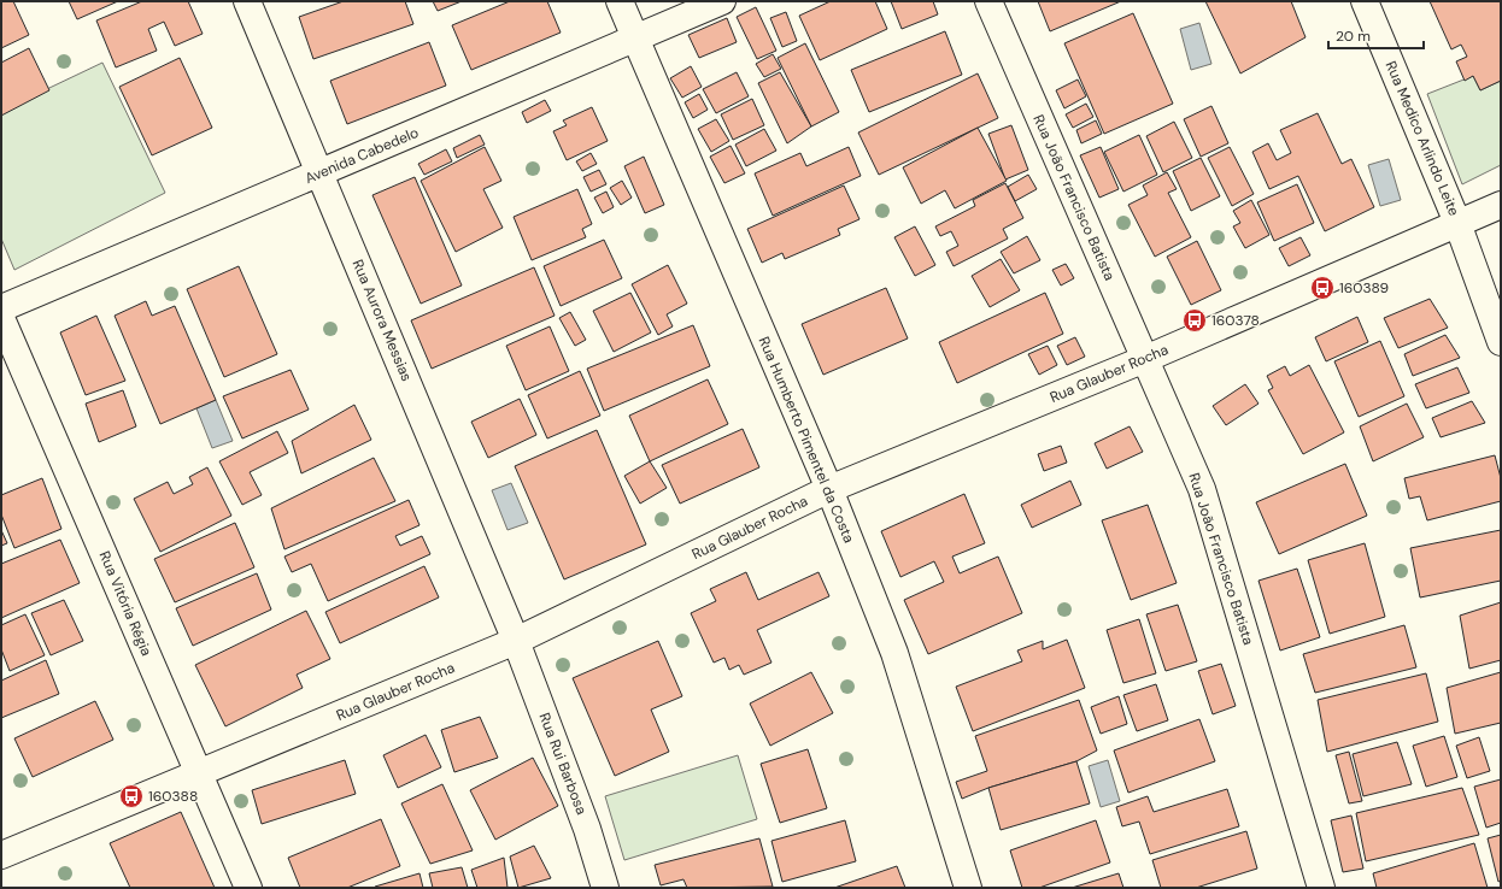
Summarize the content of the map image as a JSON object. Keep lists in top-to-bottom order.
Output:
{
  "streets": {
    "street": [
      "Rua Medico Arlindo Leite",
      "Avenida Cabedelo",
      "Rua João Francisco Batista",
      "Rua Aurora Messias",
      "Rua Glauber Rocha",
      "Rua Humberto Pimentel da Costa",
      "Rua Vitória Régia",
      "Rua Rui Barbosa"
    ]
  },
  "crossings": [
    ["Rua Medico Arlindo Leite", "Rua Glauber Rocha"],
    ["Avenida Cabedelo", "Rua Aurora Messias"],
    ["Avenida Cabedelo", "Rua Humberto Pimentel da Costa"],
    ["Rua João Francisco Batista", "Rua Glauber Rocha"],
    ["Rua Aurora Messias", "Rua Glauber Rocha"],
    ["Rua Aurora Messias", "Rua Rui Barbosa"],
    ["Rua Glauber Rocha", "Rua Humberto Pimentel da Costa"],
    ["Rua Glauber Rocha", "Rua Vitória Régia"],
    ["Rua Glauber Rocha", "Rua Rui Barbosa"]
  ],
  "places": {
    "bus stop": ["160389", "160378", "160388"]
  },
  "scale_bar": "20 m"
}
